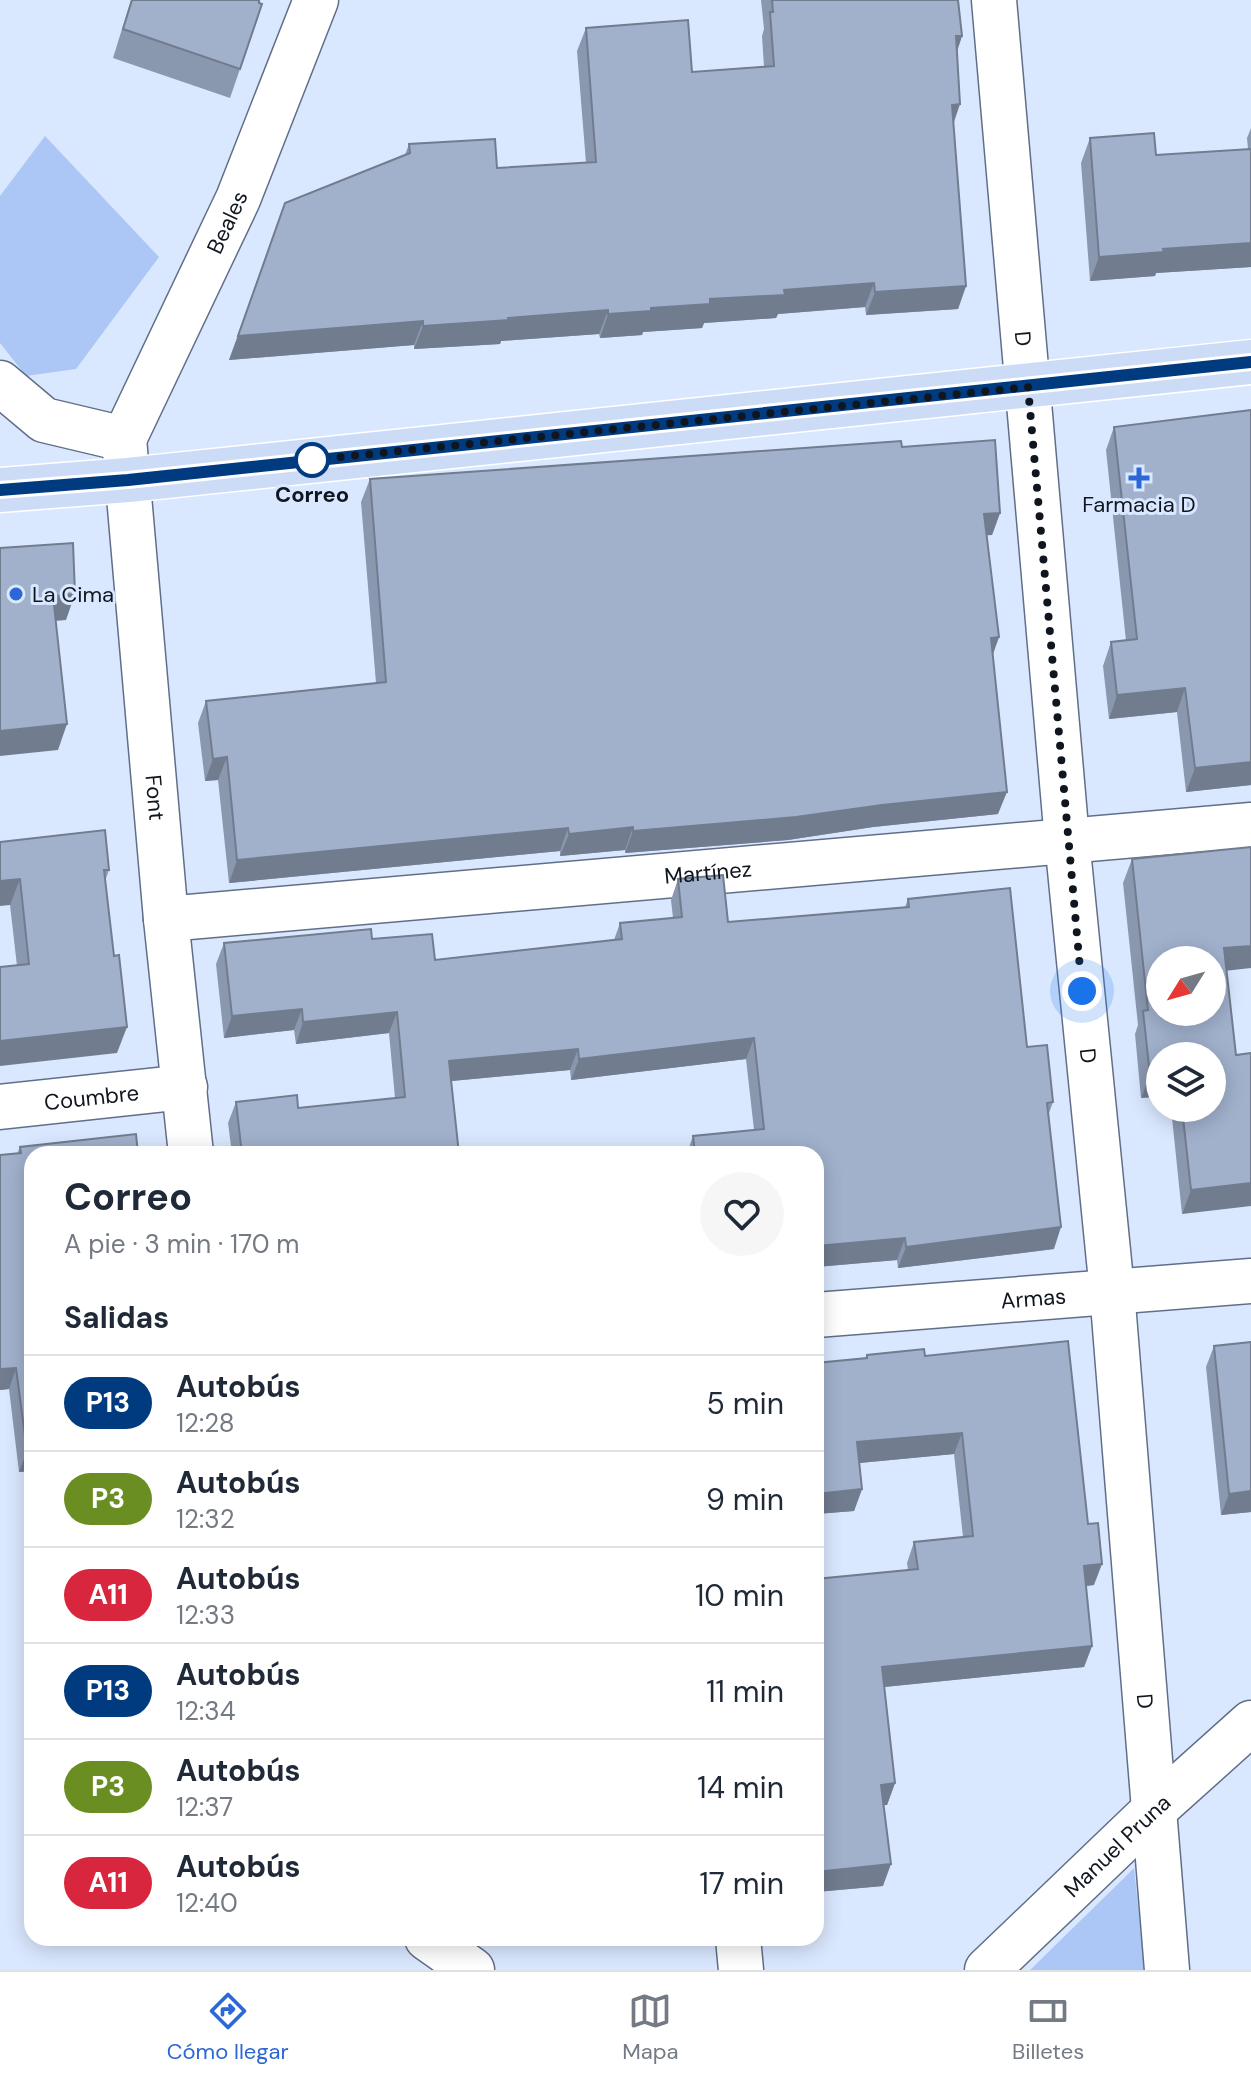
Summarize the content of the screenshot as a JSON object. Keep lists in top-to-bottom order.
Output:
{
  "streets": {
    "street": [
      "Beales",
      "D",
      "Font",
      "Martínez",
      "Coumbre",
      "Armas",
      "Manuel Pruna"
    ]
  },
  "crossings": [
    ["Beales", "Font"],
    ["D", "Martínez"],
    ["D", "Armas"],
    ["D", "Manuel Pruna"],
    ["Font", "Martínez"],
    ["Font", "Coumbre"]
  ],
  "places": {
    "other": ["Correo", "La Cima"],
    "health": ["Farmacia D"]
  },
  "lines": ["bus line P13"],
  "north": "bottom left",
  "page": {
    "heading": [
      ["Correo", "A pie · 3 min · 170 m"],
      "Salidas"
    ],
    "list": [
      {
        "mark": "P13",
        "name": "Autobús",
        "note": "12:28",
        "value": "5 min"
      },
      {
        "mark": "P3",
        "name": "Autobús",
        "note": "12:32",
        "value": "9 min"
      },
      {
        "mark": "A11",
        "name": "Autobús",
        "note": "12:33",
        "value": "10 min"
      },
      {
        "mark": "P13",
        "name": "Autobús",
        "note": "12:34",
        "value": "11 min"
      },
      {
        "mark": "P3",
        "name": "Autobús",
        "note": "12:37",
        "value": "14 min"
      },
      {
        "mark": "A11",
        "name": "Autobús",
        "note": "12:40",
        "value": "17 min"
      }
    ],
    "tabs": ["Cómo llegar", "Mapa", "Billetes"]
  }
}
